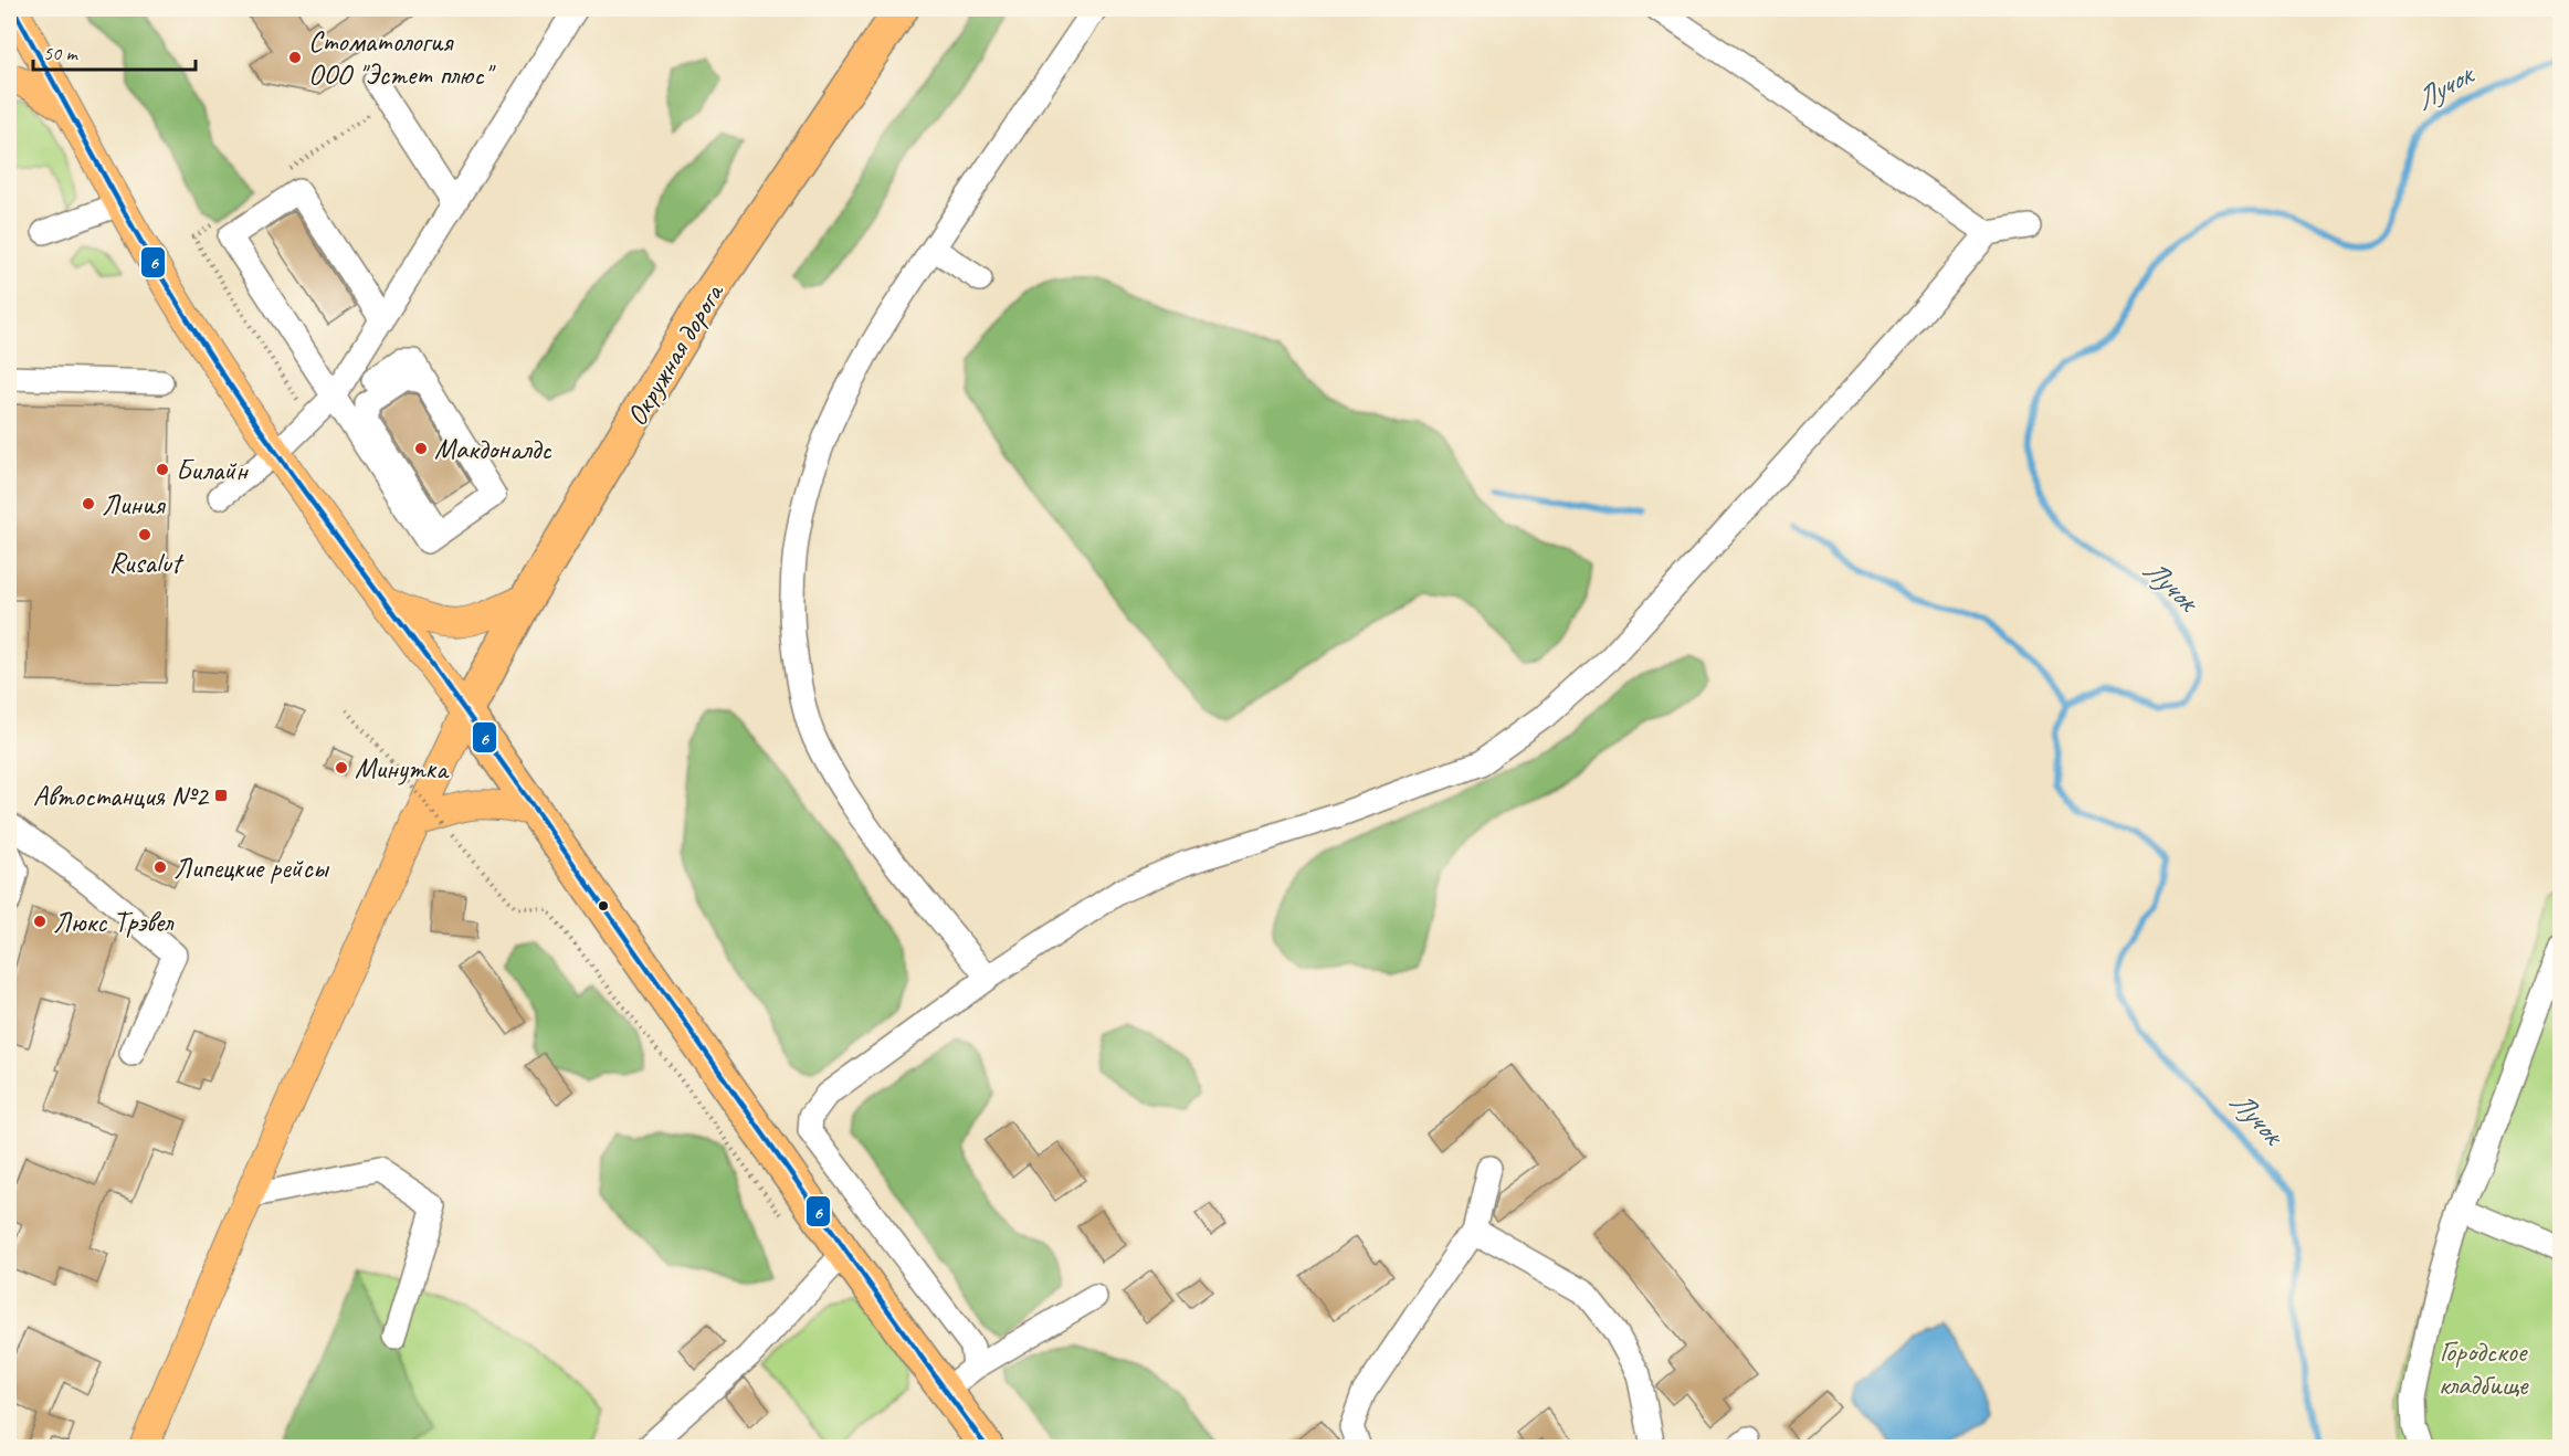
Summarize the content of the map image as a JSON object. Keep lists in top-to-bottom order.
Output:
{
  "streets": {
    "highway": ["Окружная дорога"]
  },
  "water": ["Лучок"],
  "parks": ["Городское кладбище"],
  "places": {
    "other": [
      "Стоматология ООО \"Эстет плюс\"",
      "Макдоналдс",
      "Билайн",
      "Линия",
      "Rusalut",
      "Минутка",
      "Липецкие рейсы",
      "Люкс Трэвел"
    ],
    "transit": ["Автостанция №2"]
  },
  "lines": ["transit line 6"],
  "scale_bar": "50 m"
}
